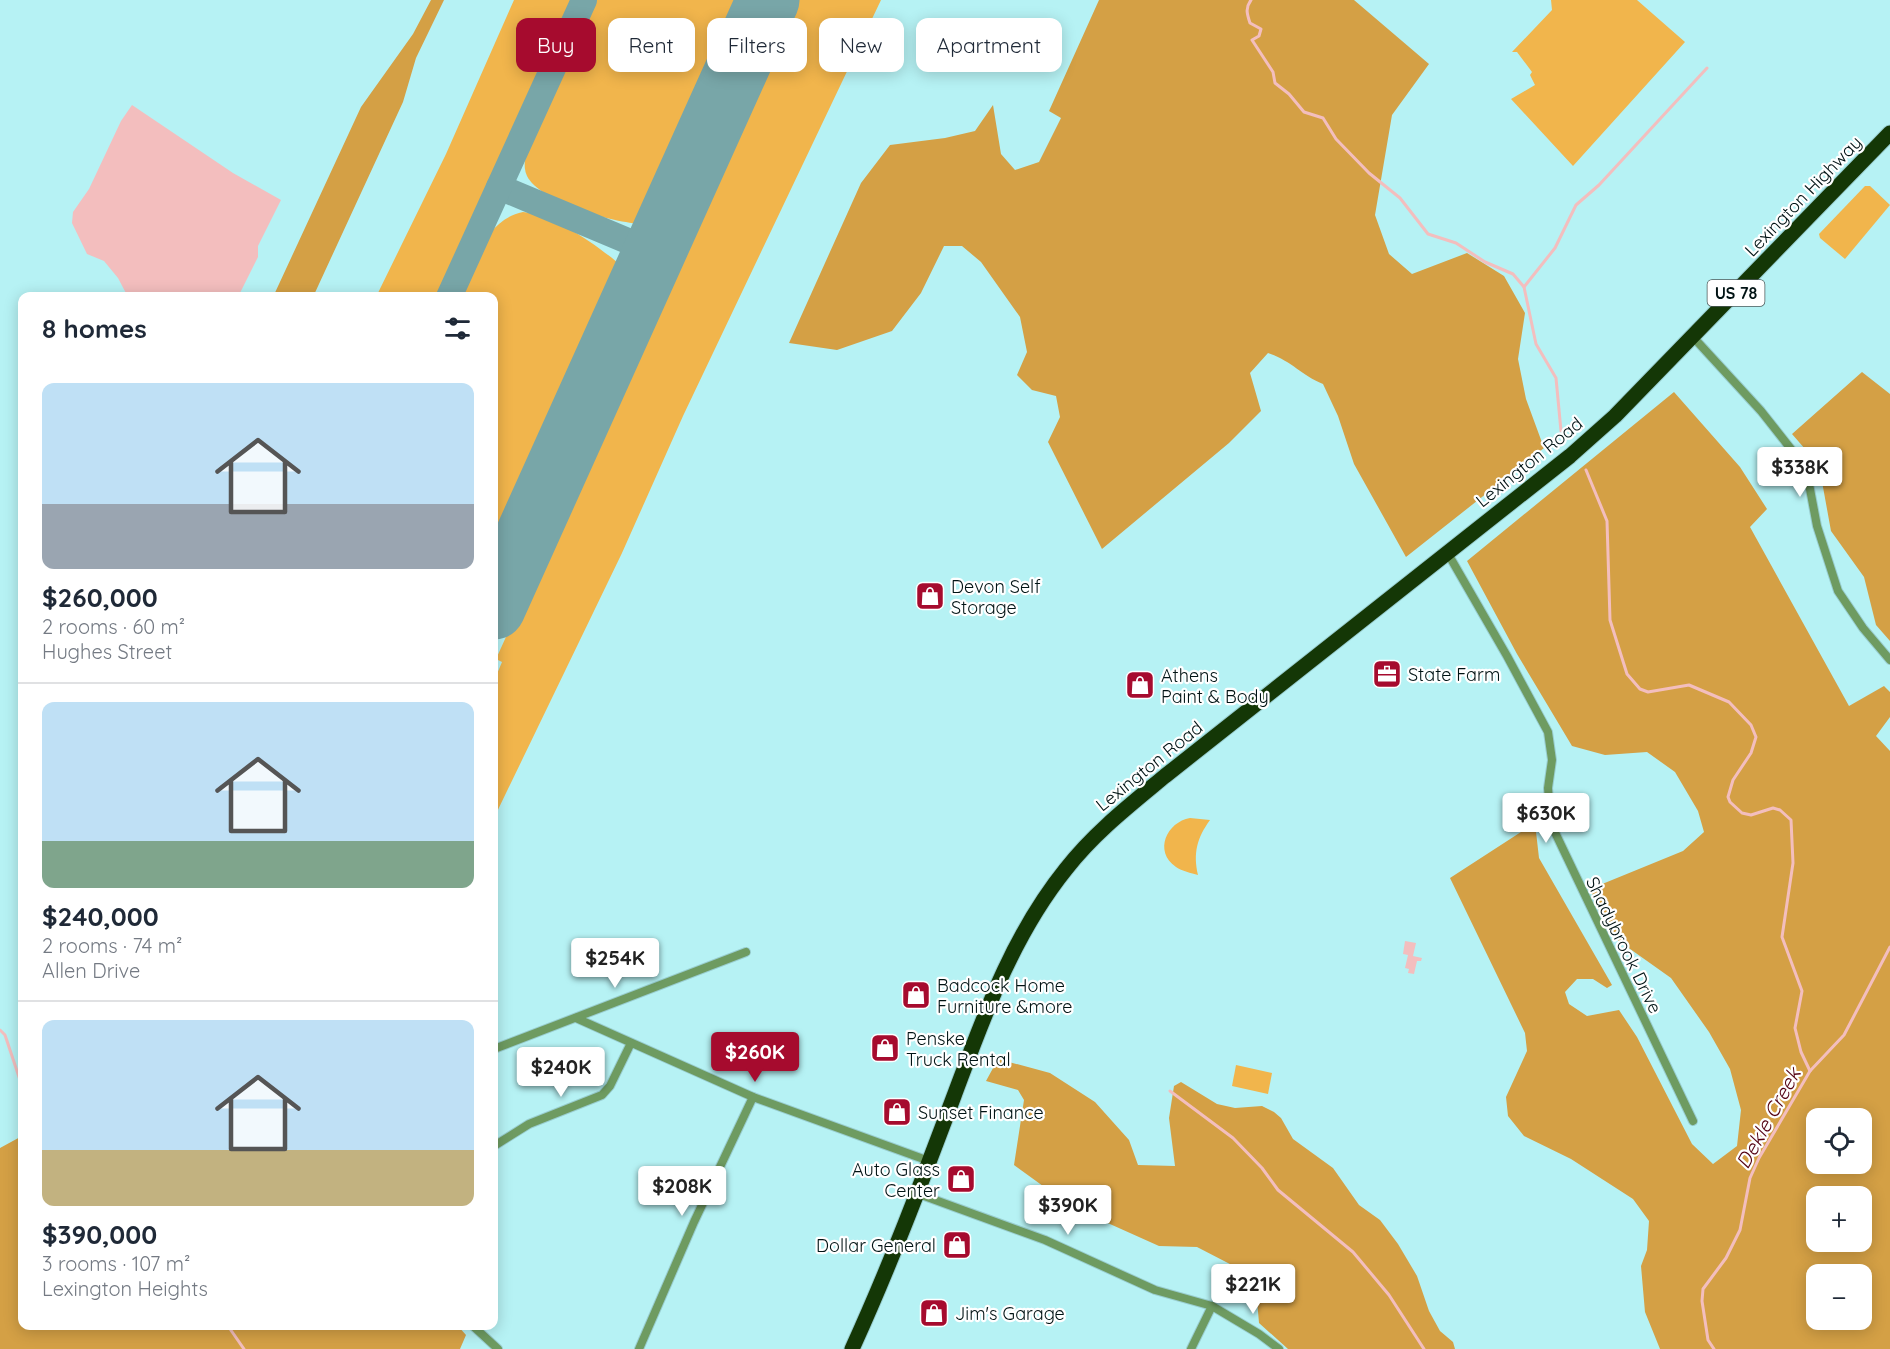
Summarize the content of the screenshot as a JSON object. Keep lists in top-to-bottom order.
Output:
{
  "streets": {
    "highway": ["Lexington Highway", "US 78", "Lexington Road"],
    "street": ["Shadybrook Drive"]
  },
  "crossings": [
    ["Lexington Highway", "Lexington Road"],
    ["Lexington Road", "Shadybrook Drive"]
  ],
  "water": ["Dekle Creek"],
  "places": {
    "shop": [
      "Devon Self Storage",
      "Athens Paint & Body",
      "Badcock Home Furniture &more",
      "Penske Truck Rental",
      "Sunset Finance",
      "Auto Glass Center",
      "Dollar General",
      "Jim's Garage"
    ],
    "office": ["State Farm"]
  },
  "page": {
    "chip": [
      "Buy",
      "Rent",
      "Filters",
      "New",
      "Apartment"
    ],
    "heading": "8 homes",
    "list": [
      {
        "name": "$260,000",
        "note": "2 rooms · 60 m² · Hughes Street"
      },
      {
        "name": "$240,000",
        "note": "2 rooms · 74 m² · Allen Drive"
      },
      {
        "name": "$390,000",
        "note": "3 rooms · 107 m² · Lexington Heights"
      }
    ],
    "price": [
      "$338K",
      "$630K",
      "$254K",
      "$260K",
      "$240K",
      "$208K",
      "$390K",
      "$221K"
    ],
    "map_buttons": ["+", "−"]
  }
}
